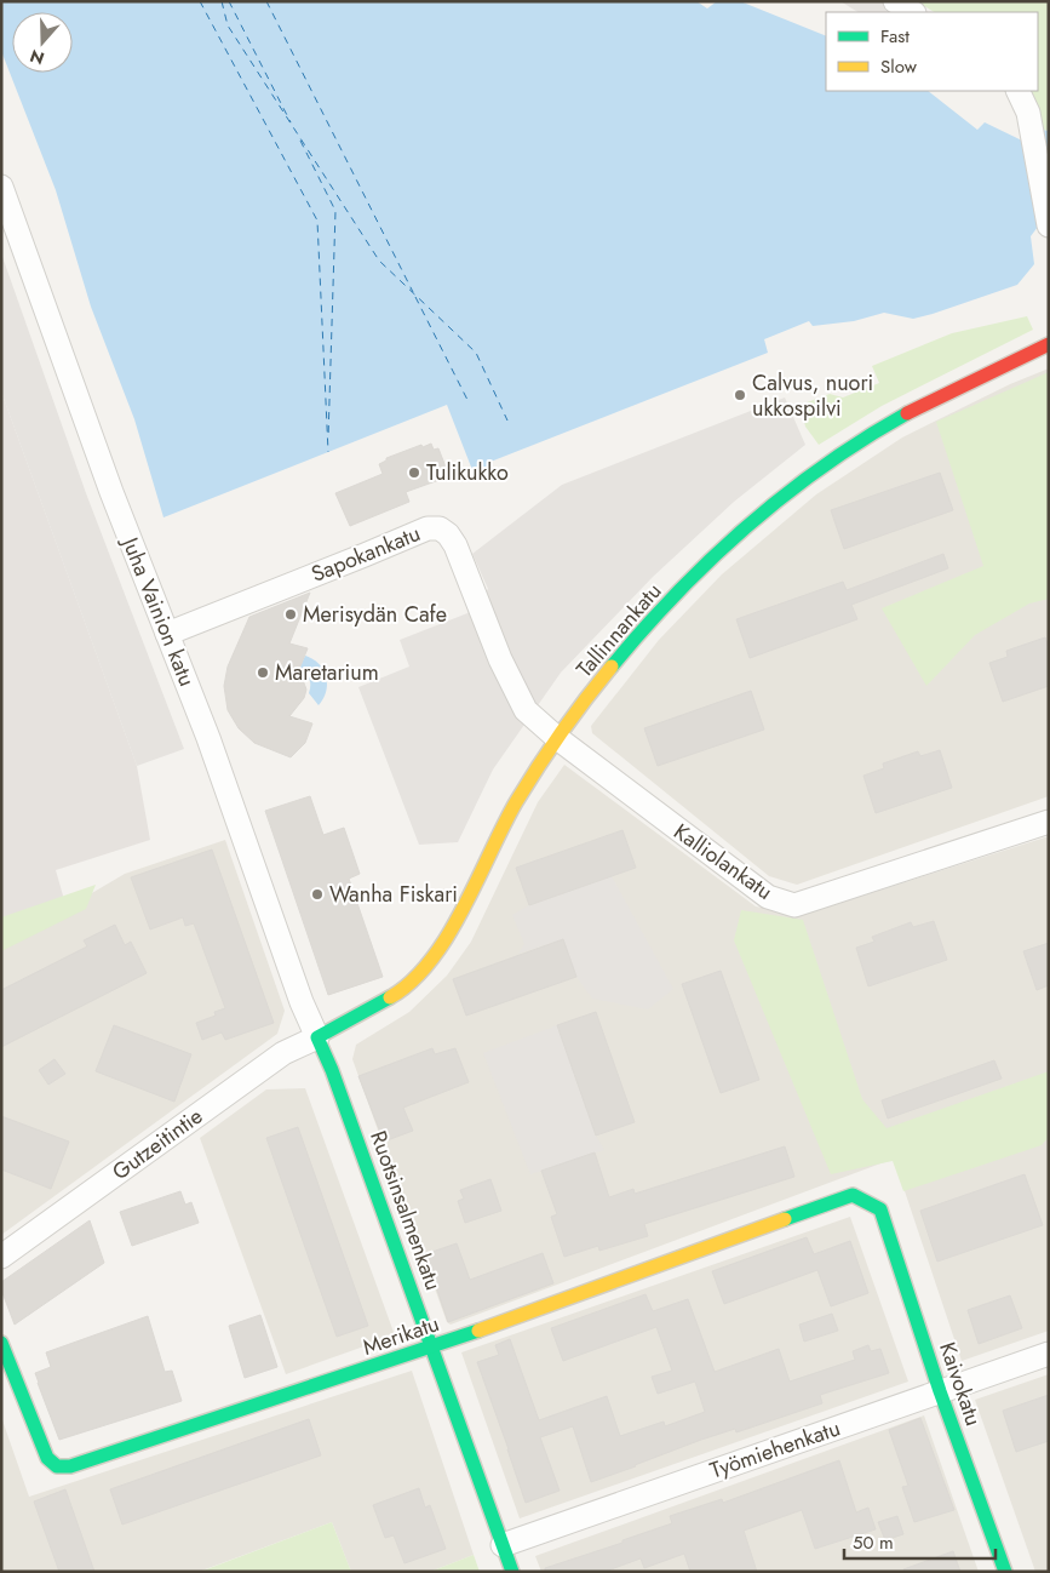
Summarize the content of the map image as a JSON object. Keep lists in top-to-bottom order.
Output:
{
  "streets": {
    "street": [
      "Sapokankatu",
      "Juha Vainion katu",
      "Tallinnankatu",
      "Kalliolankatu",
      "Gutzeitintie",
      "Ruotsinsalmenkatu",
      "Merikatu",
      "Kaivokatu",
      "Työmiehenkatu"
    ]
  },
  "crossings": [
    ["Sapokankatu", "Juha Vainion katu"],
    ["Sapokankatu", "Tallinnankatu"],
    ["Sapokankatu", "Kalliolankatu"],
    ["Juha Vainion katu", "Tallinnankatu"],
    ["Juha Vainion katu", "Gutzeitintie"],
    ["Juha Vainion katu", "Ruotsinsalmenkatu"],
    ["Tallinnankatu", "Kalliolankatu"],
    ["Tallinnankatu", "Gutzeitintie"],
    ["Tallinnankatu", "Ruotsinsalmenkatu"],
    ["Gutzeitintie", "Ruotsinsalmenkatu"],
    ["Ruotsinsalmenkatu", "Merikatu"],
    ["Ruotsinsalmenkatu", "Työmiehenkatu"],
    ["Merikatu", "Kaivokatu"],
    ["Kaivokatu", "Työmiehenkatu"]
  ],
  "places": [
    "Calvus, nuori ukkospilvi",
    "Tulikukko",
    "Merisydän Cafe",
    "Maretarium",
    "Wanha Fiskari"
  ],
  "legend": ["Fast", "Slow"],
  "scale_bar": "50 m",
  "north": "bottom"
}
